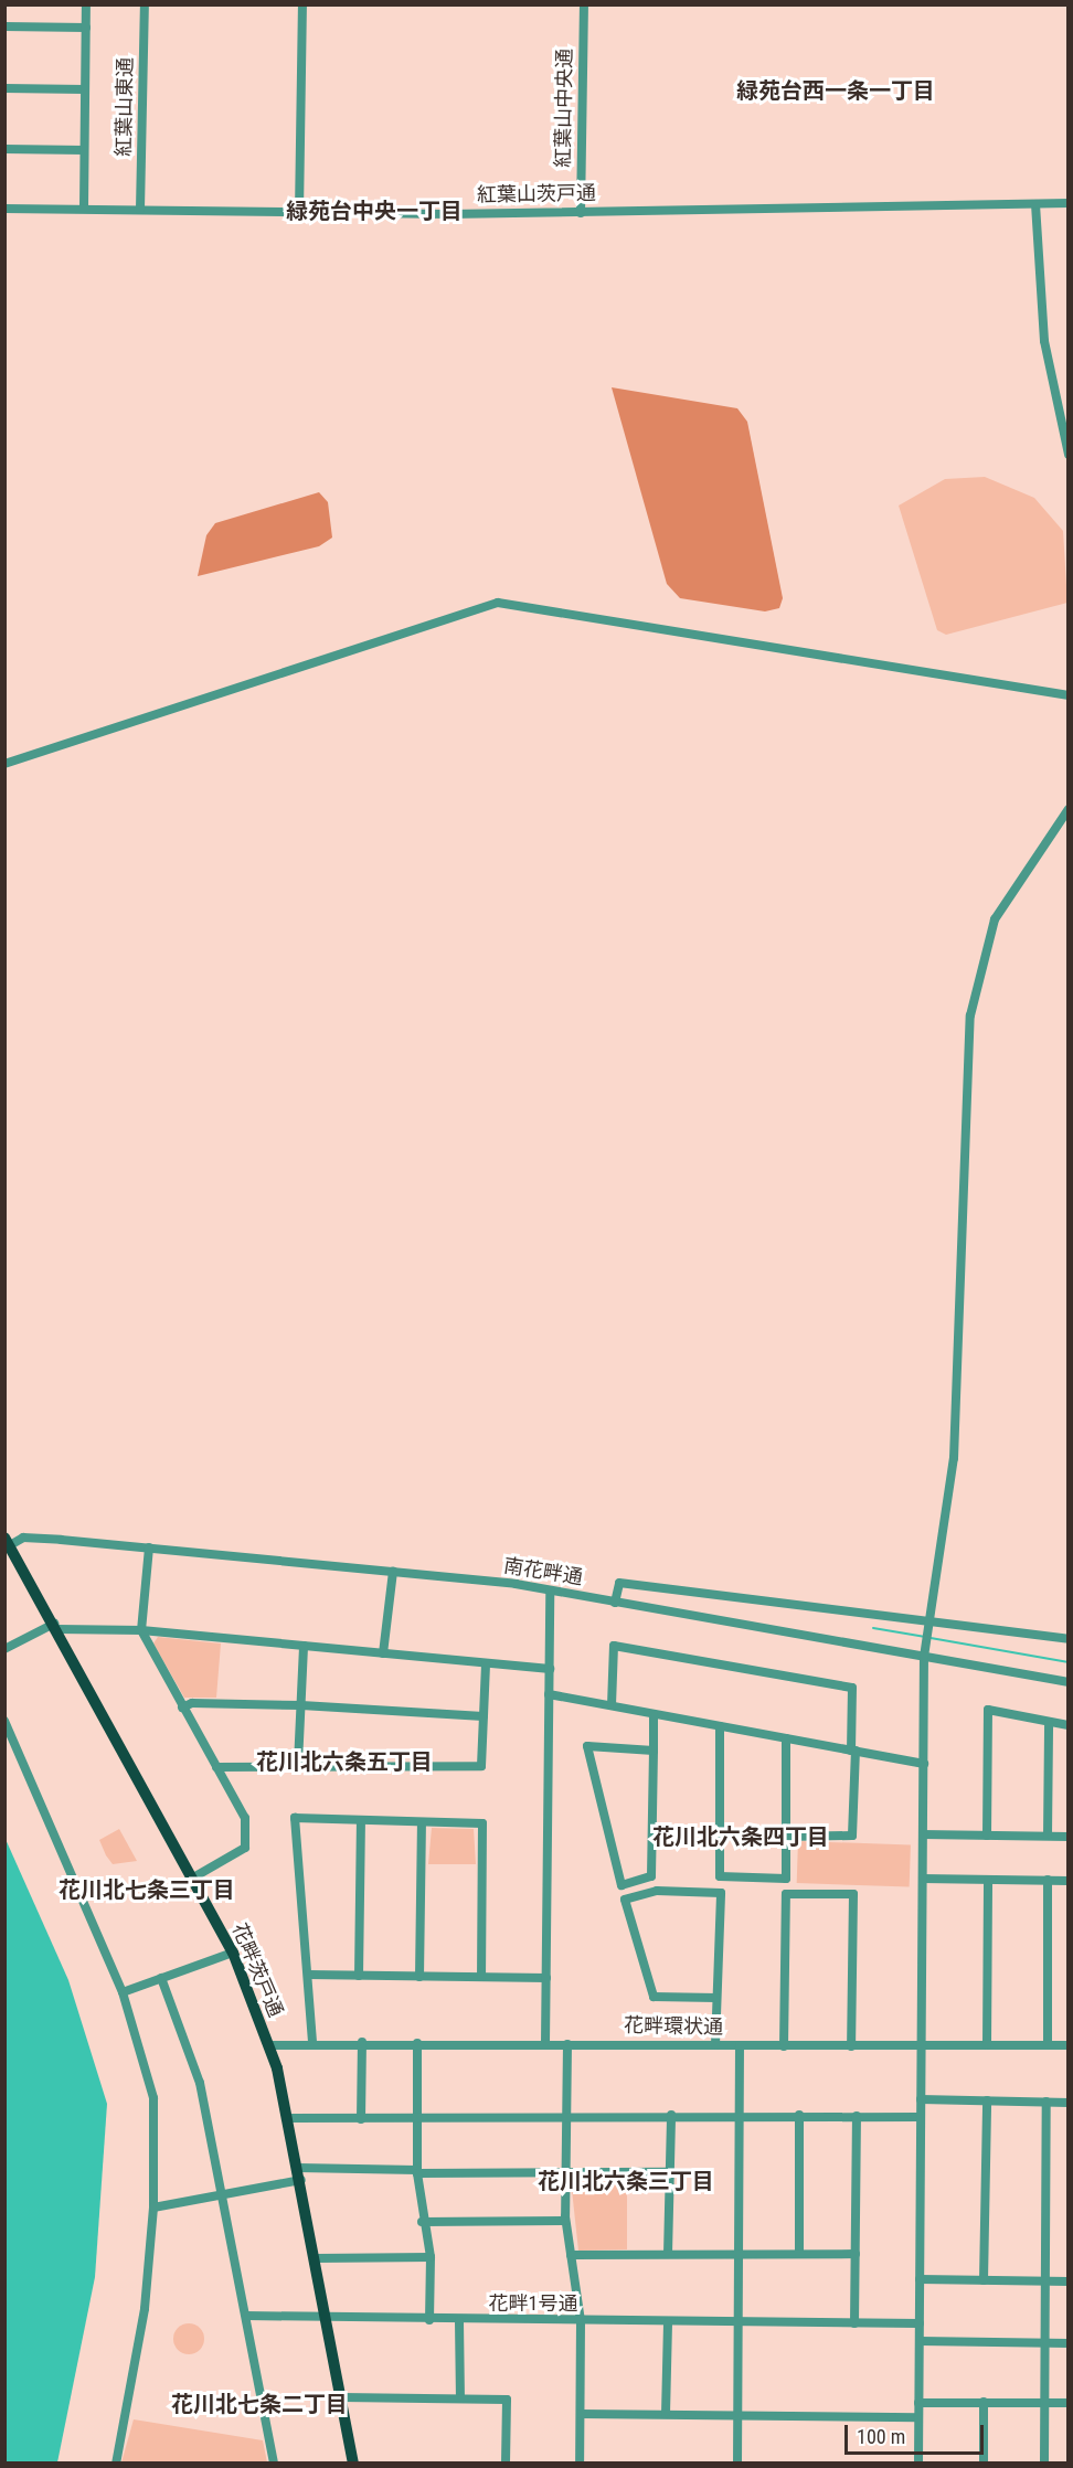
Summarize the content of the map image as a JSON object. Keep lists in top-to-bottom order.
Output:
{
  "streets": {
    "main road": ["花畔茨戸通"],
    "street": [
      "紅葉山東通",
      "紅葉山中央通",
      "紅葉山茨戸通",
      "南花畔通",
      "花畔環状通",
      "花畔1号通"
    ]
  },
  "crossings": [
    ["紅葉山東通", "紅葉山茨戸通"],
    ["紅葉山中央通", "紅葉山茨戸通"],
    ["南花畔通", "花畔茨戸通"],
    ["花畔茨戸通", "花畔環状通"],
    ["花畔茨戸通", "花畔1号通"],
    ["花畔環状通", "花畔1号通"]
  ],
  "districts": [
    "緑苑台西一条一丁目",
    "緑苑台中央一丁目",
    "花川北六条五丁目",
    "花川北六条四丁目",
    "花川北七条三丁目",
    "花川北六条三丁目",
    "花川北七条二丁目"
  ],
  "scale_bar": "100 m"
}
